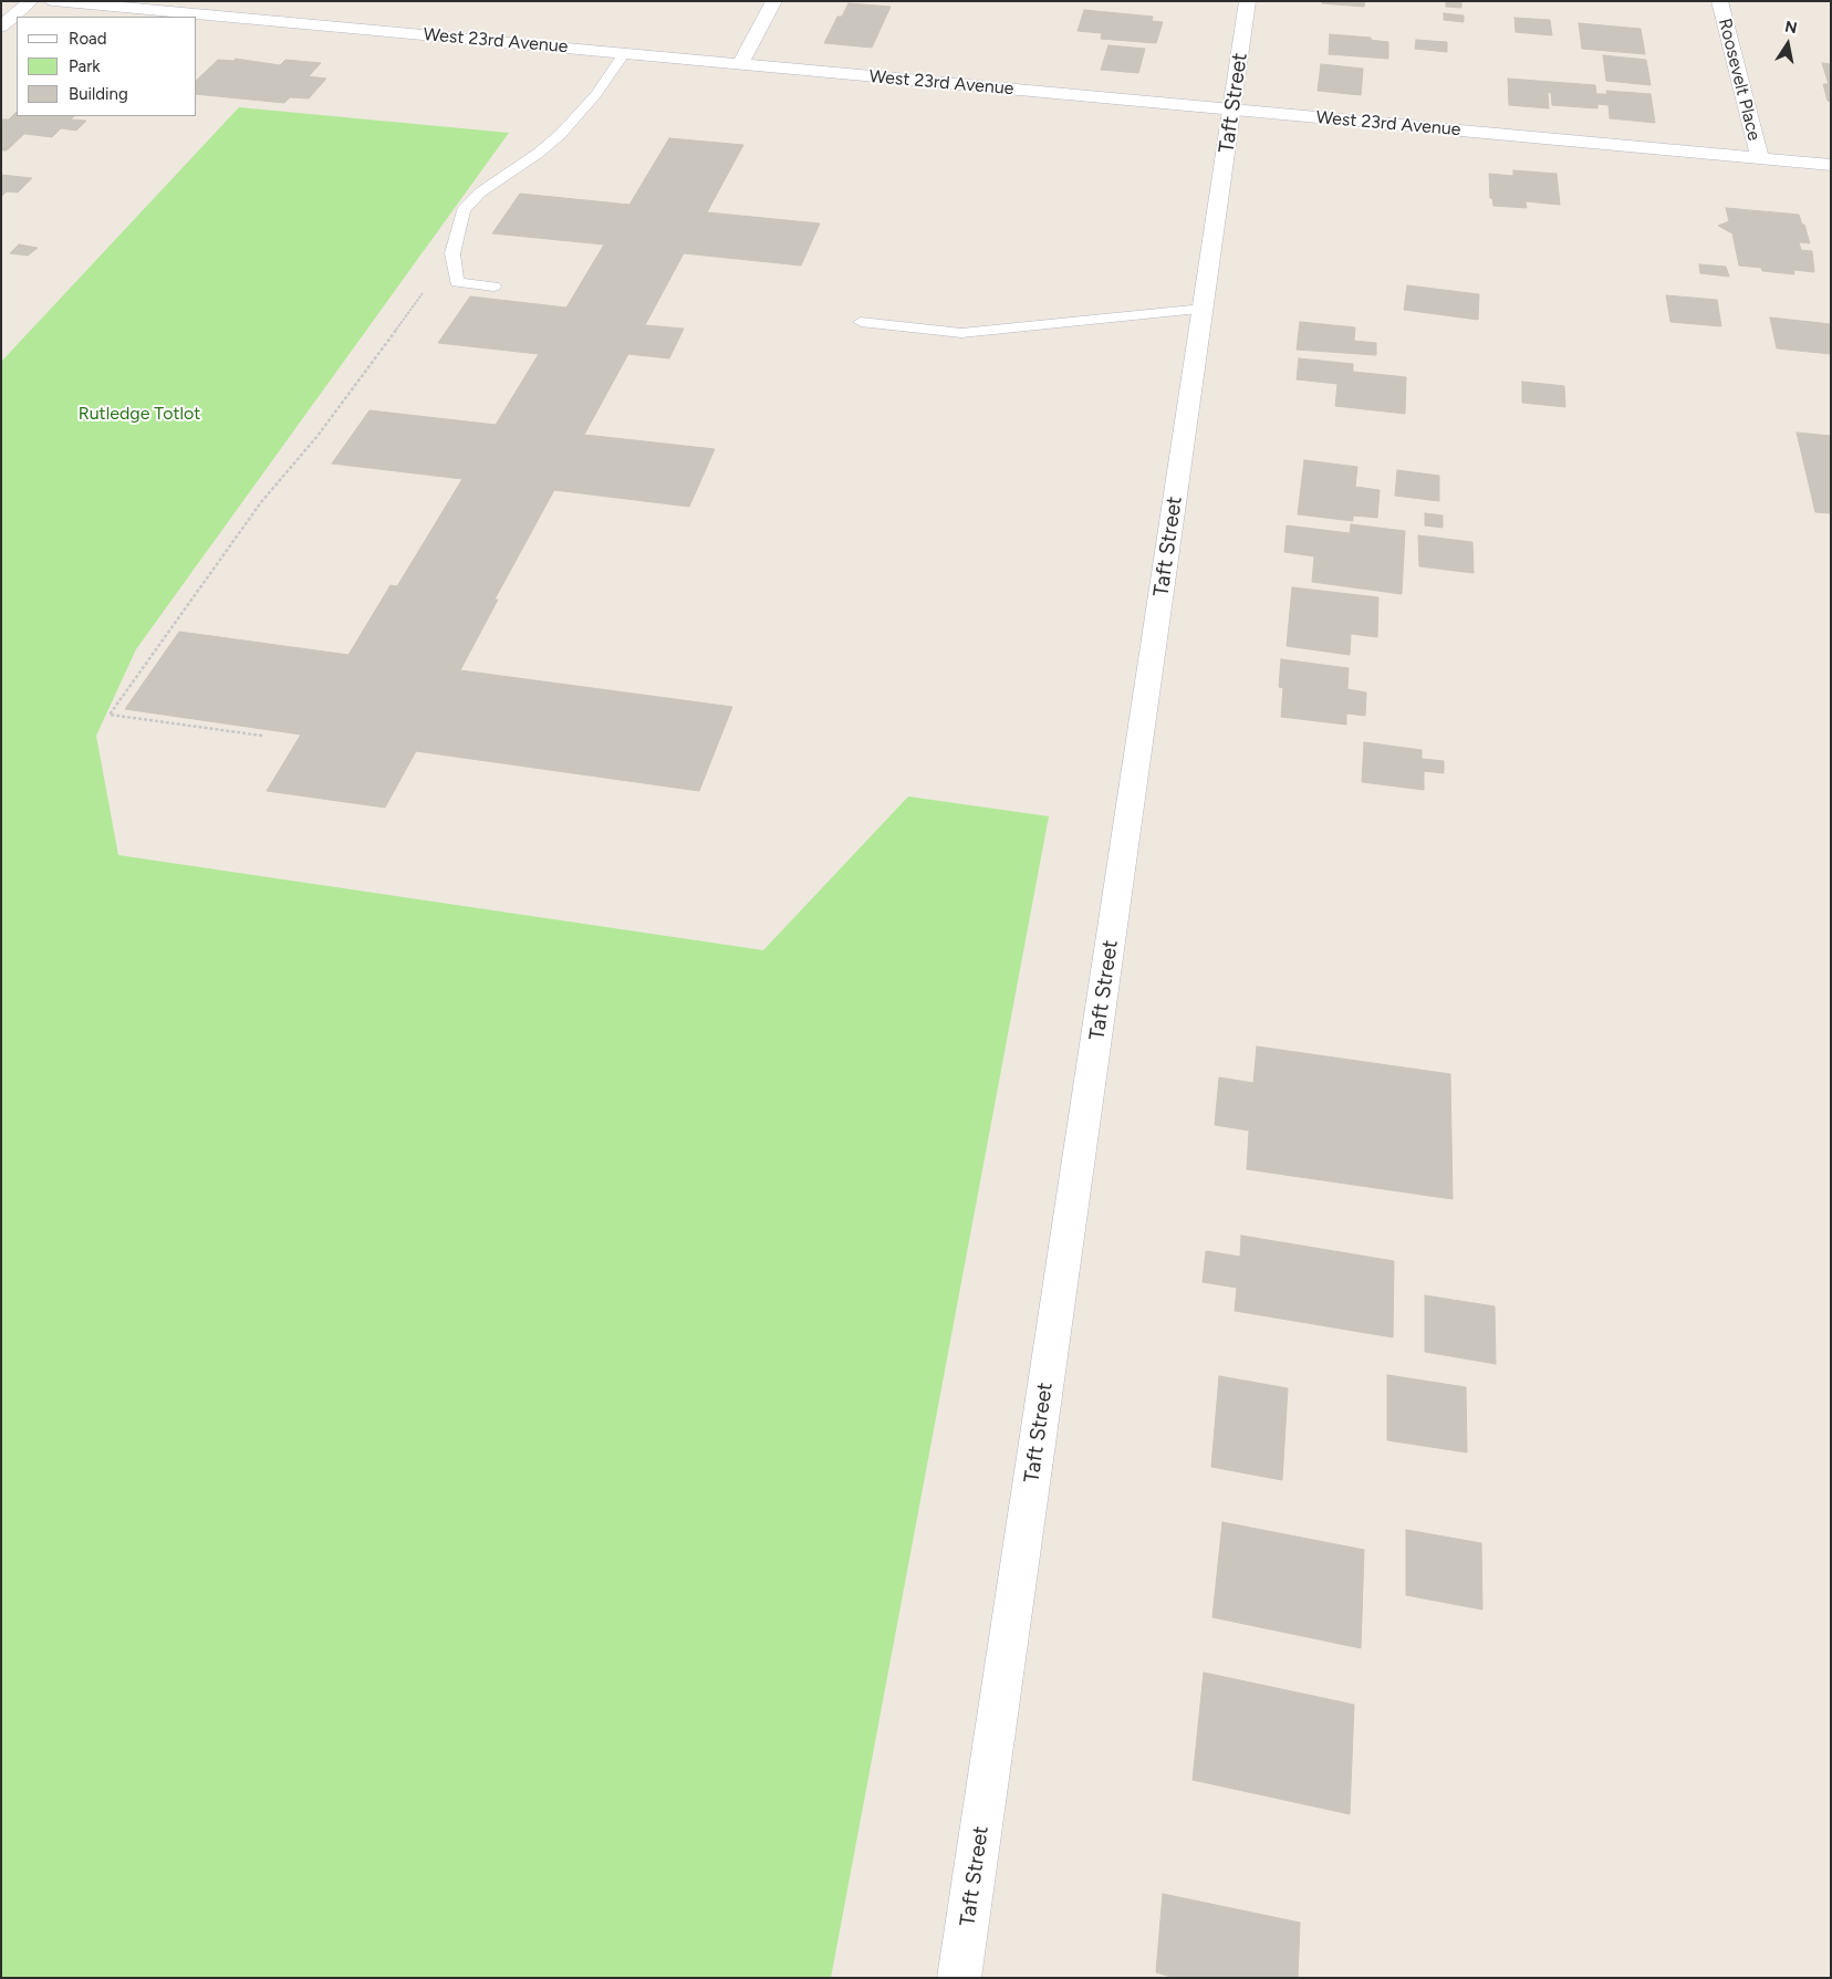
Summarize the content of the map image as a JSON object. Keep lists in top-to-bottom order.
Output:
{
  "streets": {
    "street": ["West 23rd Avenue", "Roosevelt Place", "Taft Street"]
  },
  "crossings": [
    ["West 23rd Avenue", "Roosevelt Place"],
    ["West 23rd Avenue", "Taft Street"]
  ],
  "parks": ["Rutledge Totlot"],
  "legend": ["Road", "Park", "Building"],
  "north": "top"
}
